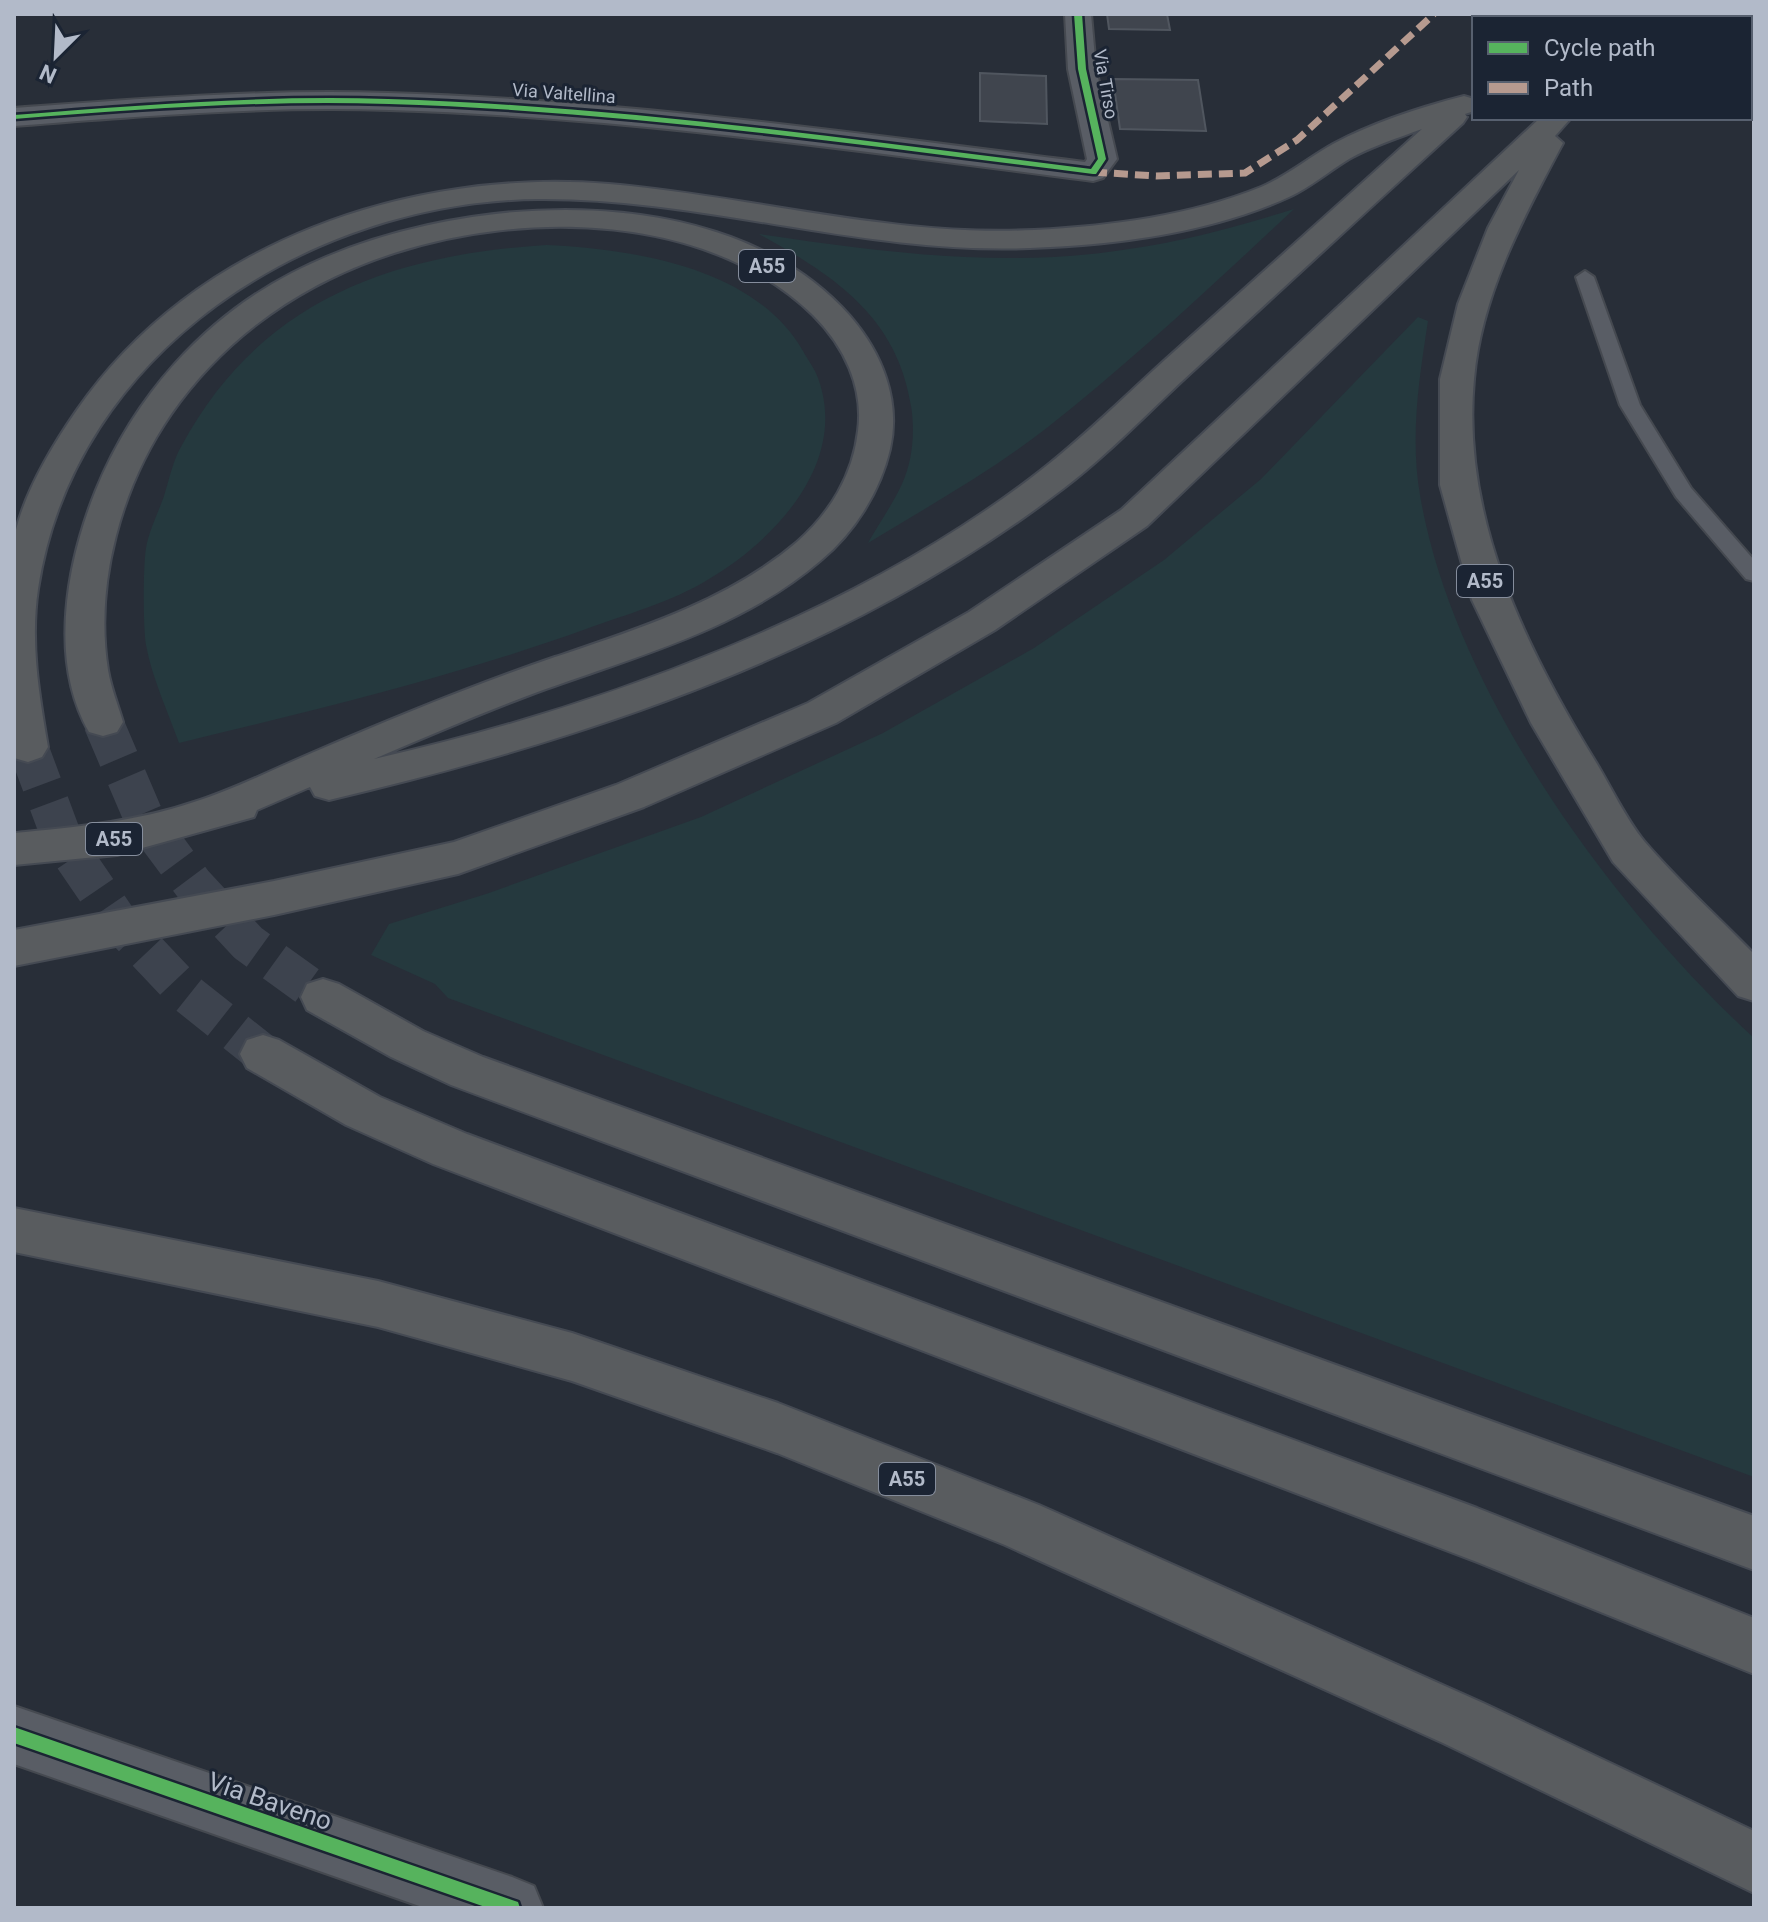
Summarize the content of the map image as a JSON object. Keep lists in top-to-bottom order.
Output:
{
  "streets": {
    "highway": ["A55"],
    "street": ["Via Tirso", "Via Valtellina", "Via Baveno"]
  },
  "crossings": [
    ["Via Tirso", "Via Valtellina"]
  ],
  "legend": ["Cycle path", "Path"],
  "north": "bottom left"
}
